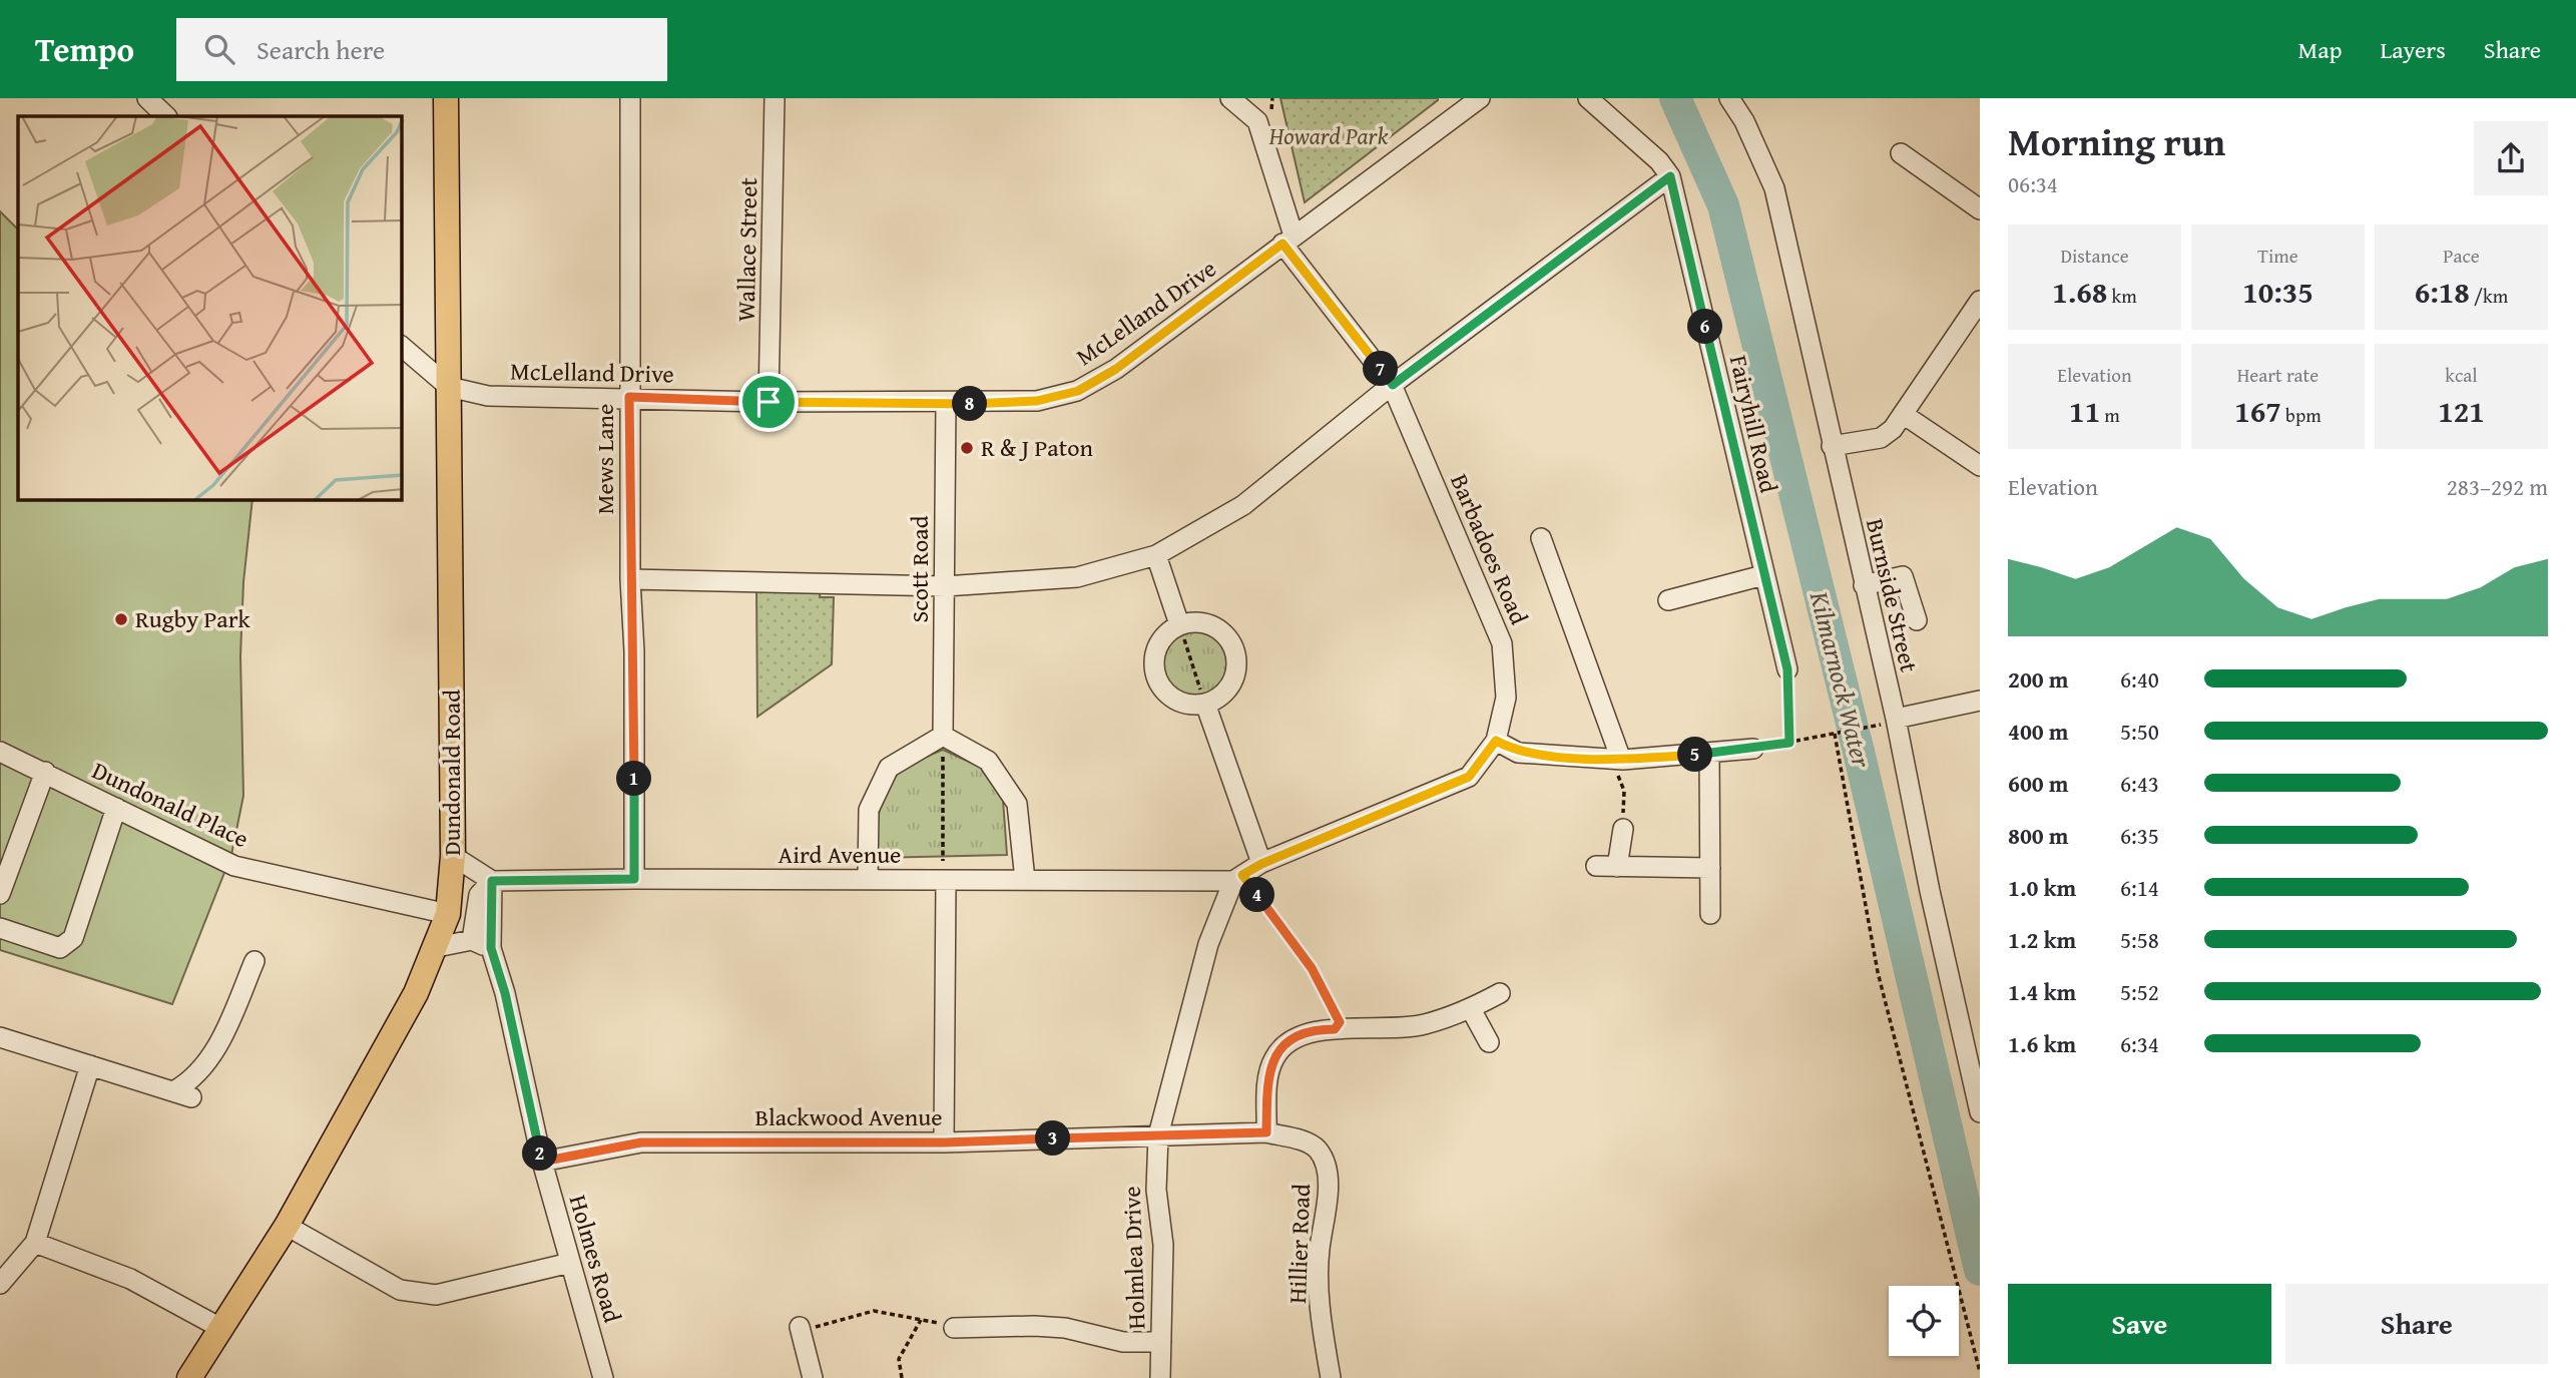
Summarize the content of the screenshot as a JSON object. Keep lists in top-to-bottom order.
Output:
{
  "streets": {
    "main road": ["Dundonald Road"],
    "street": [
      "Wallace Street",
      "McLelland Drive",
      "Fairyhill Road",
      "Mews Lane",
      "Barbadoes Road",
      "Scott Road",
      "Burnside Street",
      "Dundonald Place",
      "Aird Avenue",
      "Blackwood Avenue",
      "Hillier Road",
      "Holmlea Drive",
      "Holmes Road"
    ]
  },
  "crossings": [
    ["Wallace Street", "McLelland Drive"],
    ["McLelland Drive", "Mews Lane"],
    ["McLelland Drive", "Barbadoes Road"],
    ["McLelland Drive", "Scott Road"],
    ["McLelland Drive", "Dundonald Road"],
    ["Mews Lane", "Aird Avenue"],
    ["Barbadoes Road", "Aird Avenue"],
    ["Barbadoes Road", "Holmlea Drive"],
    ["Dundonald Road", "Dundonald Place"],
    ["Aird Avenue", "Holmlea Drive"],
    ["Aird Avenue", "Holmes Road"],
    ["Blackwood Avenue", "Hillier Road"],
    ["Blackwood Avenue", "Holmlea Drive"],
    ["Blackwood Avenue", "Holmes Road"],
    ["Hillier Road", "Holmlea Drive"]
  ],
  "water": ["Kilmarnock Water"],
  "parks": ["Howard Park"],
  "places": ["R & J Paton", "Rugby Park"],
  "page": {
    "header": "Tempo",
    "search": "Search here",
    "nav": ["Map", "Layers", "Share"],
    "heading": ["Morning run", "06:34"],
    "stats": [
      ["Distance", "1.68 km"],
      ["Time", "10:35"],
      ["Pace", "6:18 /km"],
      ["Elevation", "11 m"],
      ["Heart rate", "167 bpm"],
      ["kcal", "121"]
    ],
    "pins": [
      "6",
      "7",
      "8",
      "5",
      "1",
      "4",
      "3",
      "2"
    ],
    "chart": ["Elevation", "283–292 m"],
    "list": [
      {
        "name": "200 m",
        "note": "6:40"
      },
      {
        "name": "400 m",
        "note": "5:50"
      },
      {
        "name": "600 m",
        "note": "6:43"
      },
      {
        "name": "800 m",
        "note": "6:35"
      },
      {
        "name": "1.0 km",
        "note": "6:14"
      },
      {
        "name": "1.2 km",
        "note": "5:58"
      },
      {
        "name": "1.4 km",
        "note": "5:52"
      },
      {
        "name": "1.6 km",
        "note": "6:34"
      }
    ],
    "buttons": ["Save", "Share"]
  }
}
